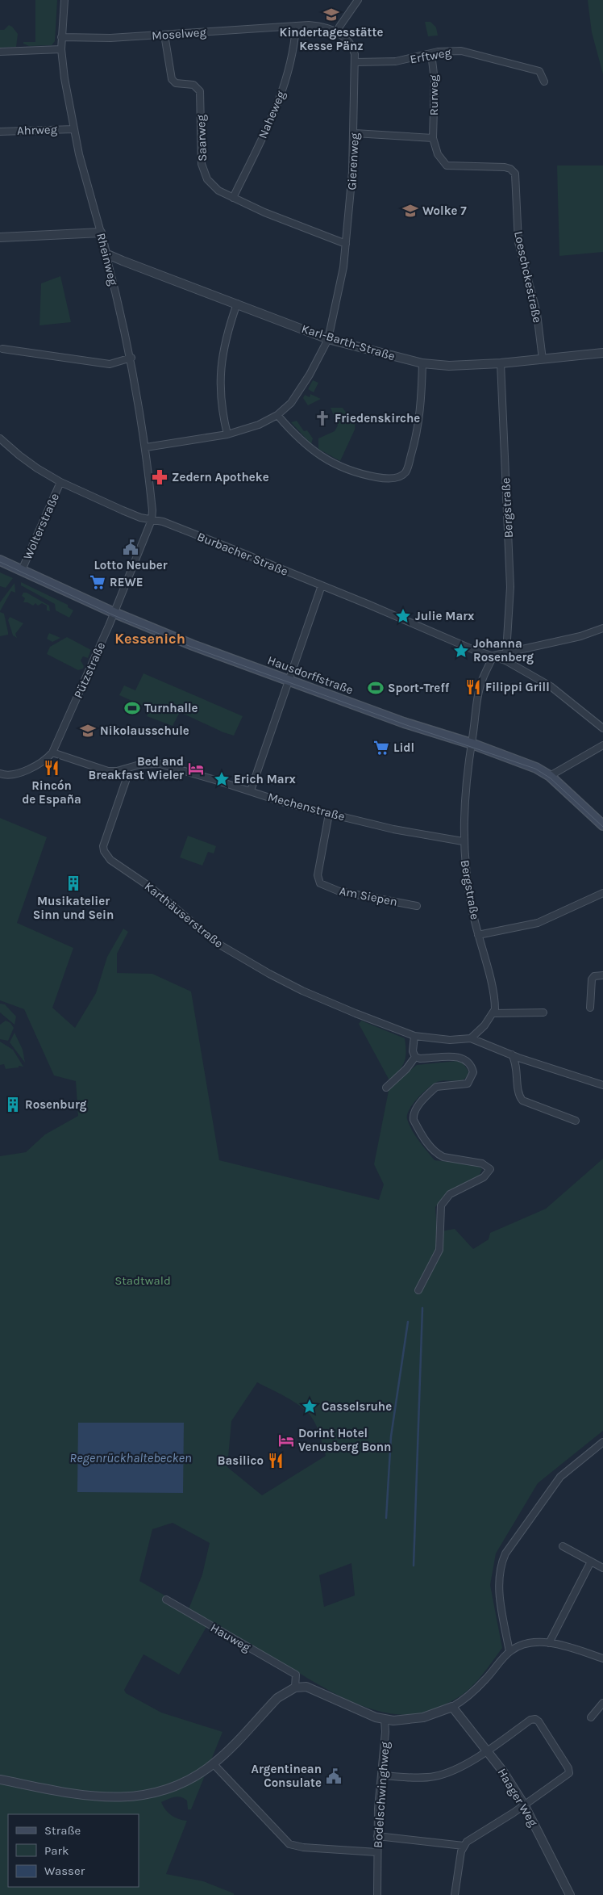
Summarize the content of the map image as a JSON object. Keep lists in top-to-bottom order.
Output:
{
  "streets": {
    "main road": ["Hausdorffstraße"],
    "street": [
      "Moselweg",
      "Erftweg",
      "Rurweg",
      "Naheweg",
      "Ahrweg",
      "Saarweg",
      "Gierenweg",
      "Rheinweg",
      "Loeschckestraße",
      "Karl-Barth-Straße",
      "Bergstraße",
      "Wolterstraße",
      "Burbacher Straße",
      "Pützstraße",
      "Mechenstraße",
      "Am Siepen",
      "Karthäuserstraße",
      "Hauweg",
      "Bodelschwinghweg",
      "Haager Weg"
    ]
  },
  "crossings": [
    ["Moselweg", "Naheweg"],
    ["Moselweg", "Saarweg"],
    ["Moselweg", "Rheinweg"],
    ["Erftweg", "Rurweg"],
    ["Erftweg", "Gierenweg"],
    ["Rurweg", "Loeschckestraße"],
    ["Naheweg", "Saarweg"],
    ["Ahrweg", "Rheinweg"],
    ["Saarweg", "Gierenweg"],
    ["Gierenweg", "Rheinweg"],
    ["Gierenweg", "Karl-Barth-Straße"],
    ["Rheinweg", "Karl-Barth-Straße"],
    ["Rheinweg", "Burbacher Straße"],
    ["Rheinweg", "Pützstraße"],
    ["Loeschckestraße", "Karl-Barth-Straße"],
    ["Karl-Barth-Straße", "Bergstraße"],
    ["Bergstraße", "Burbacher Straße"],
    ["Bergstraße", "Hausdorffstraße"],
    ["Bergstraße", "Mechenstraße"],
    ["Wolterstraße", "Burbacher Straße"],
    ["Wolterstraße", "Hausdorffstraße"],
    ["Burbacher Straße", "Pützstraße"],
    ["Pützstraße", "Hausdorffstraße"],
    ["Pützstraße", "Mechenstraße"],
    ["Mechenstraße", "Am Siepen"],
    ["Mechenstraße", "Karthäuserstraße"]
  ],
  "districts": ["Kessenich"],
  "water": ["Regenrückhaltebecken"],
  "parks": ["Stadtwald"],
  "places": {
    "school or university": ["Kindertagesstätte Kesse Pänz", "Wolke 7", "Nikolausschule"],
    "church": ["Friedenskirche"],
    "pharmacy": ["Zedern Apotheke"],
    "public building": ["Lotto Neuber", "Argentinean Consulate"],
    "supermarket": ["REWE", "Lidl"],
    "place": [
      "Julie Marx",
      "Johanna Rosenberg",
      "Erich Marx",
      "Casselsruhe"
    ],
    "restaurant": ["Filippi Grill", "Rincón de España", "Basilico"],
    "sports": ["Sport-Treff", "Turnhalle"],
    "hotel": ["Bed and Breakfast Wieler", "Dorint Hotel Venusberg Bonn"],
    "building": ["Musikatelier Sinn und Sein", "Rosenburg"]
  },
  "legend": ["Straße", "Park", "Wasser"]
}
